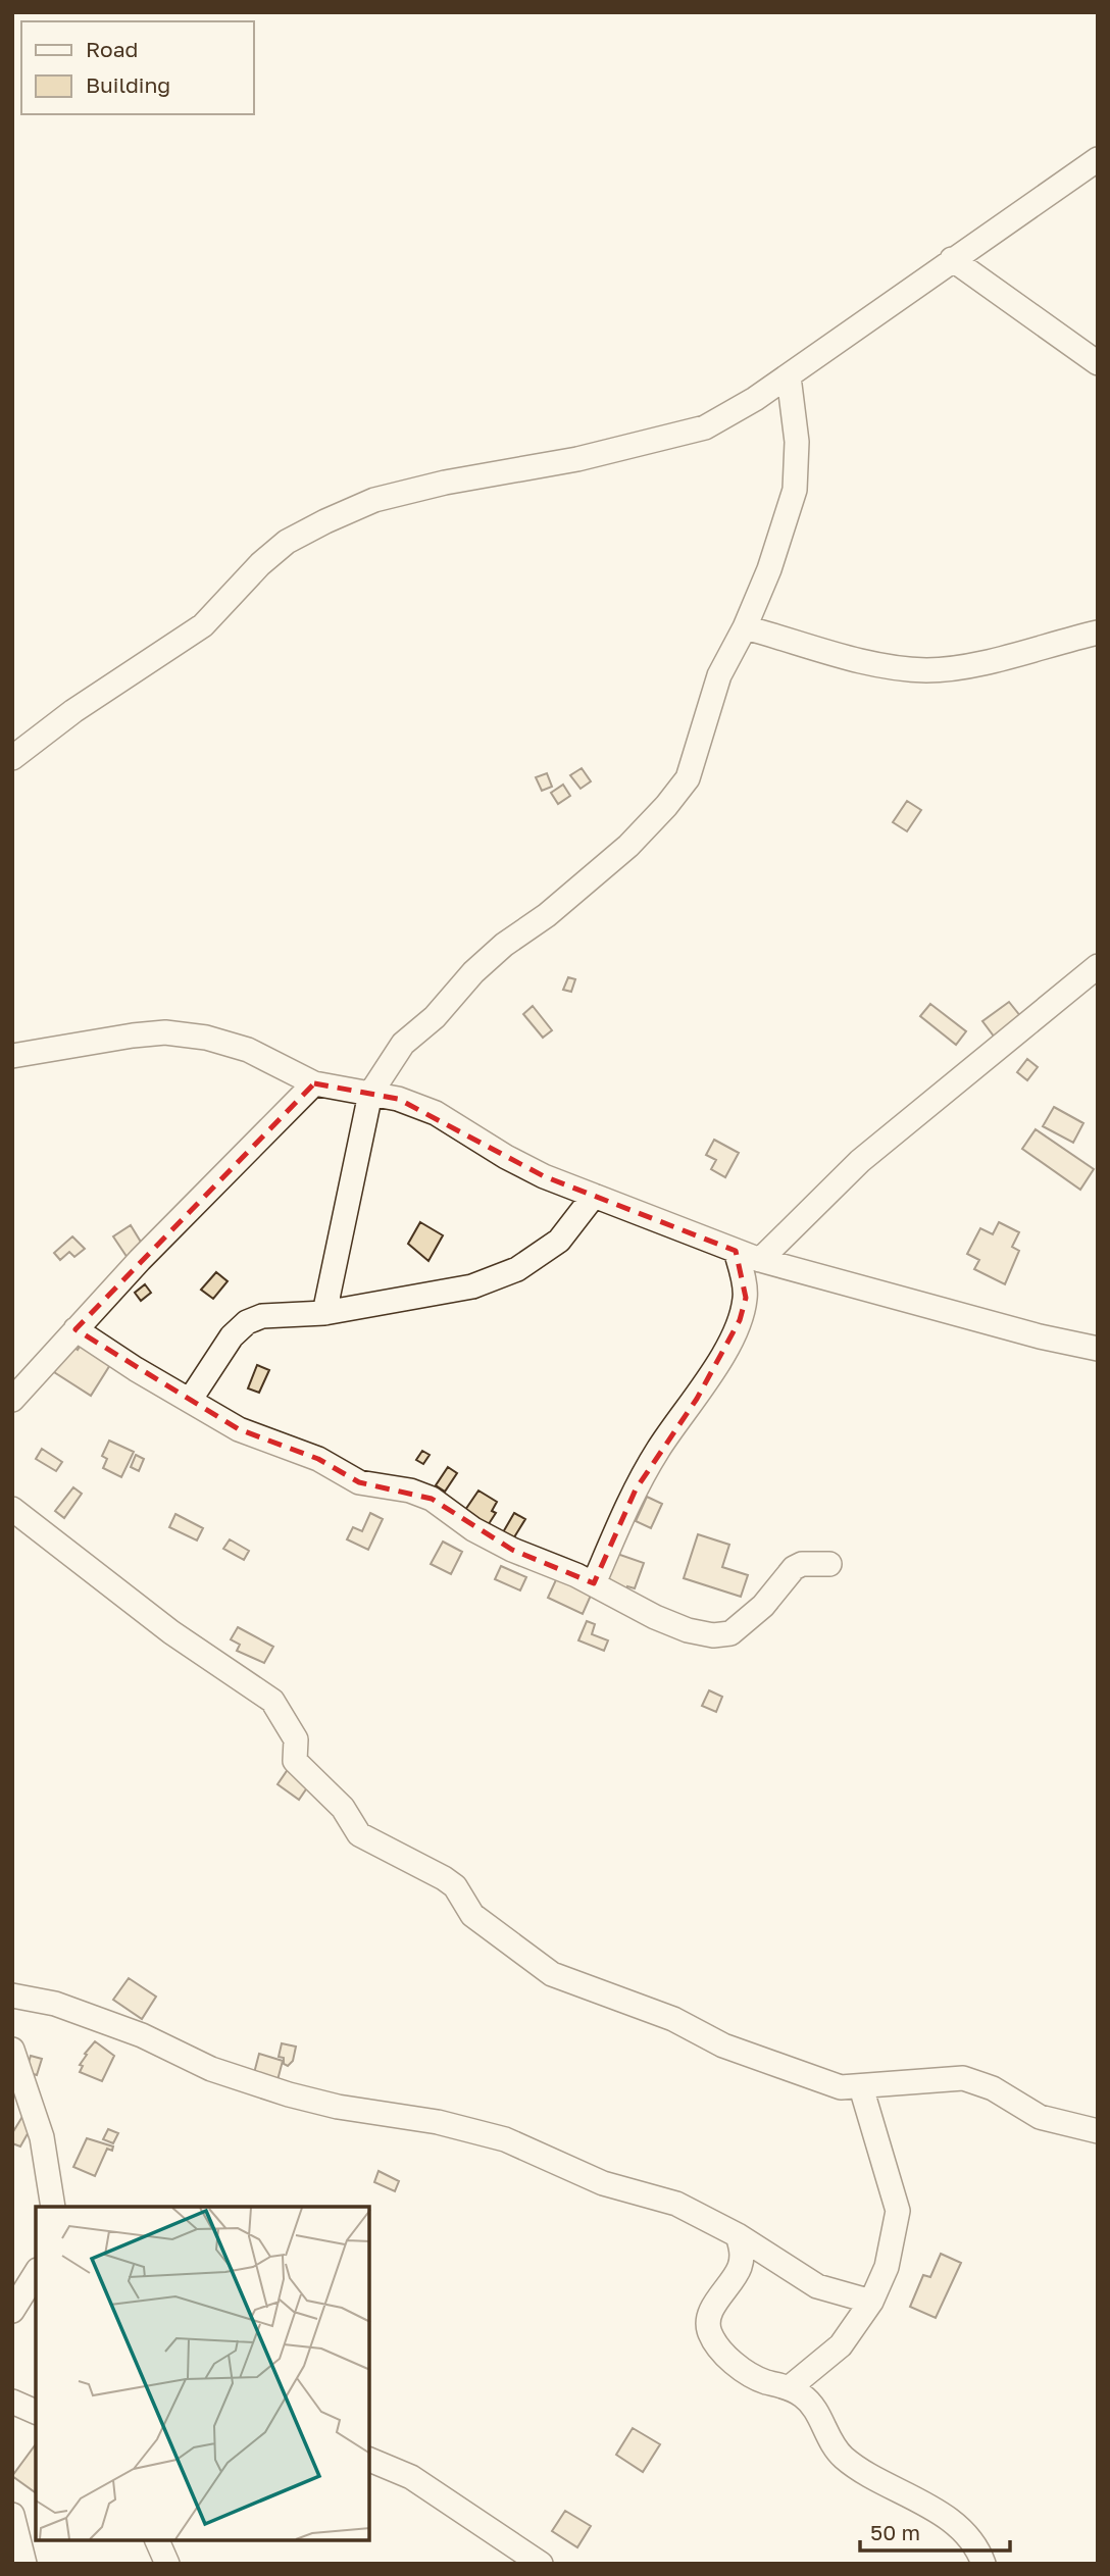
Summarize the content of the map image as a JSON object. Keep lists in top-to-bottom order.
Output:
{
  "legend": ["Road", "Building"],
  "scale_bar": "50 m"
}
